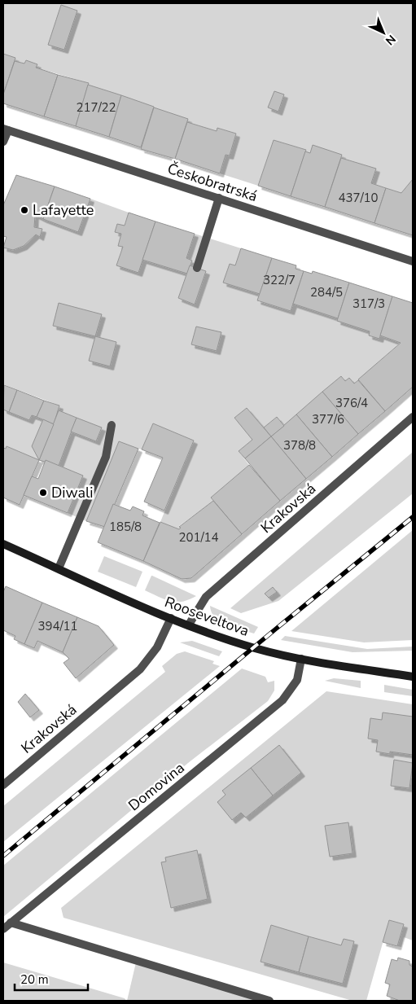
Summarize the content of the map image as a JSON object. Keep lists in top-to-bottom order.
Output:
{
  "streets": {
    "street": [
      "Českobratrská",
      "Krakovská",
      "Rooseveltova",
      "Domovina"
    ]
  },
  "crossings": [
    ["Krakovská", "Rooseveltova"],
    ["Rooseveltova", "Domovina"]
  ],
  "places": ["Lafayette", "Diwali"],
  "house_numbers": [
    "217/22",
    "437/10",
    "322/7",
    "284/5",
    "317/3",
    "376/4",
    "377/6",
    "378/8",
    "185/8",
    "201/14",
    "394/11"
  ],
  "scale_bar": "20 m",
  "north": "bottom right"
}
